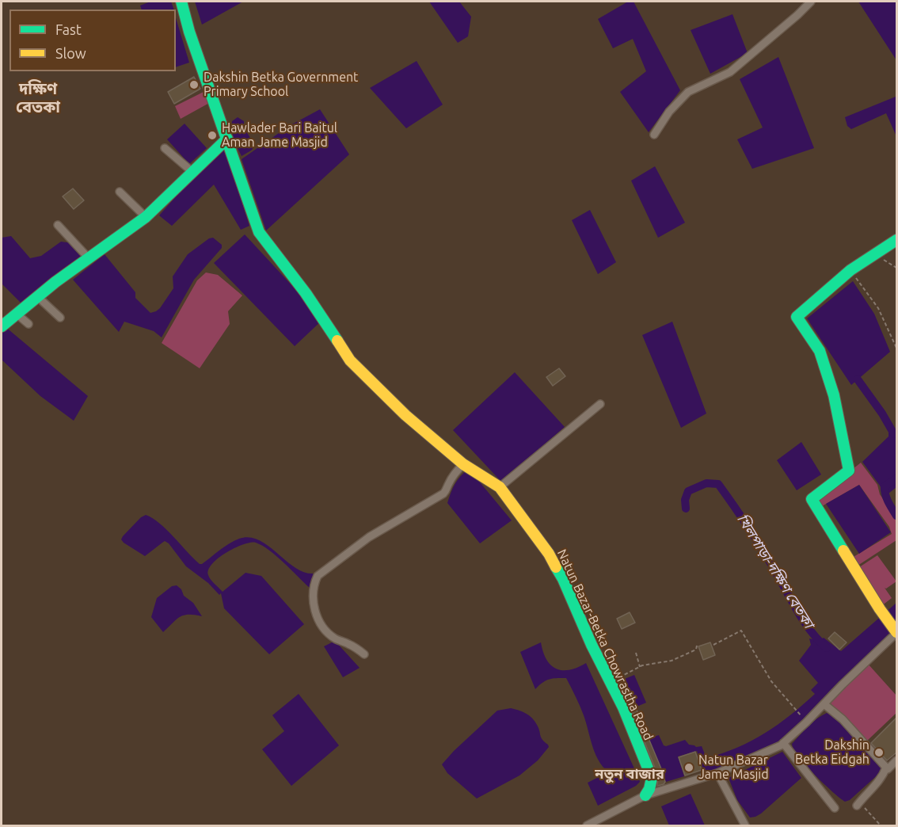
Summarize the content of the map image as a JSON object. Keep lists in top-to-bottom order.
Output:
{
  "streets": {
    "street": ["Natun Bazar-Betka Chowrastha Road"]
  },
  "districts": ["দক্ষিণ বেতকা", "নতুন বাজার"],
  "water": ["খিলপাড়া-দক্ষিণ বেতকা"],
  "places": [
    "Dakshin Betka Government Primary School",
    "Hawlader Bari Baitul Aman Jame Masjid",
    "Dakshin Betka Eidgah",
    "Natun Bazar Jame Masjid"
  ],
  "legend": ["Fast", "Slow"]
}
